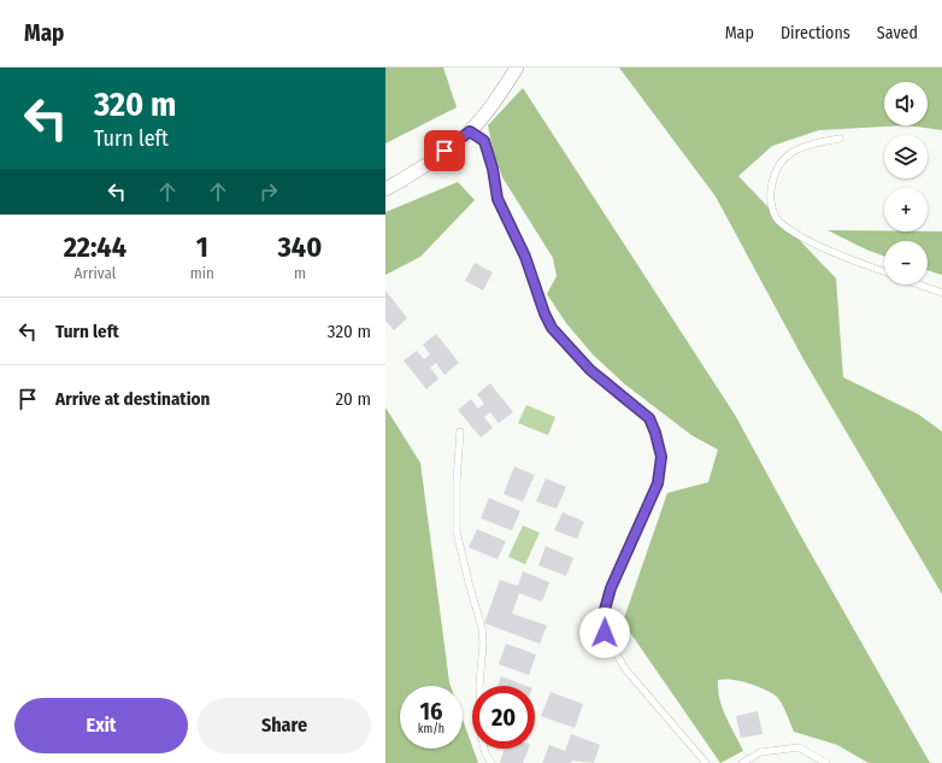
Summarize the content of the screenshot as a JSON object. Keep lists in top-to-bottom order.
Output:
{
  "page": {
    "header": "Map",
    "nav": ["Map", "Directions", "Saved"],
    "turn": ["320 m", "Turn left"],
    "map_buttons": ["+", "−"],
    "eta": [
      "22:44",
      "Arrival",
      "1",
      "min",
      "340",
      "m"
    ],
    "list": [
      {
        "name": "Turn left",
        "value": "320 m"
      },
      {
        "name": "Arrive at destination",
        "value": "20 m"
      }
    ],
    "speed": "16 km/h",
    "limit": "20",
    "buttons": ["Exit", "Share"]
  }
}
